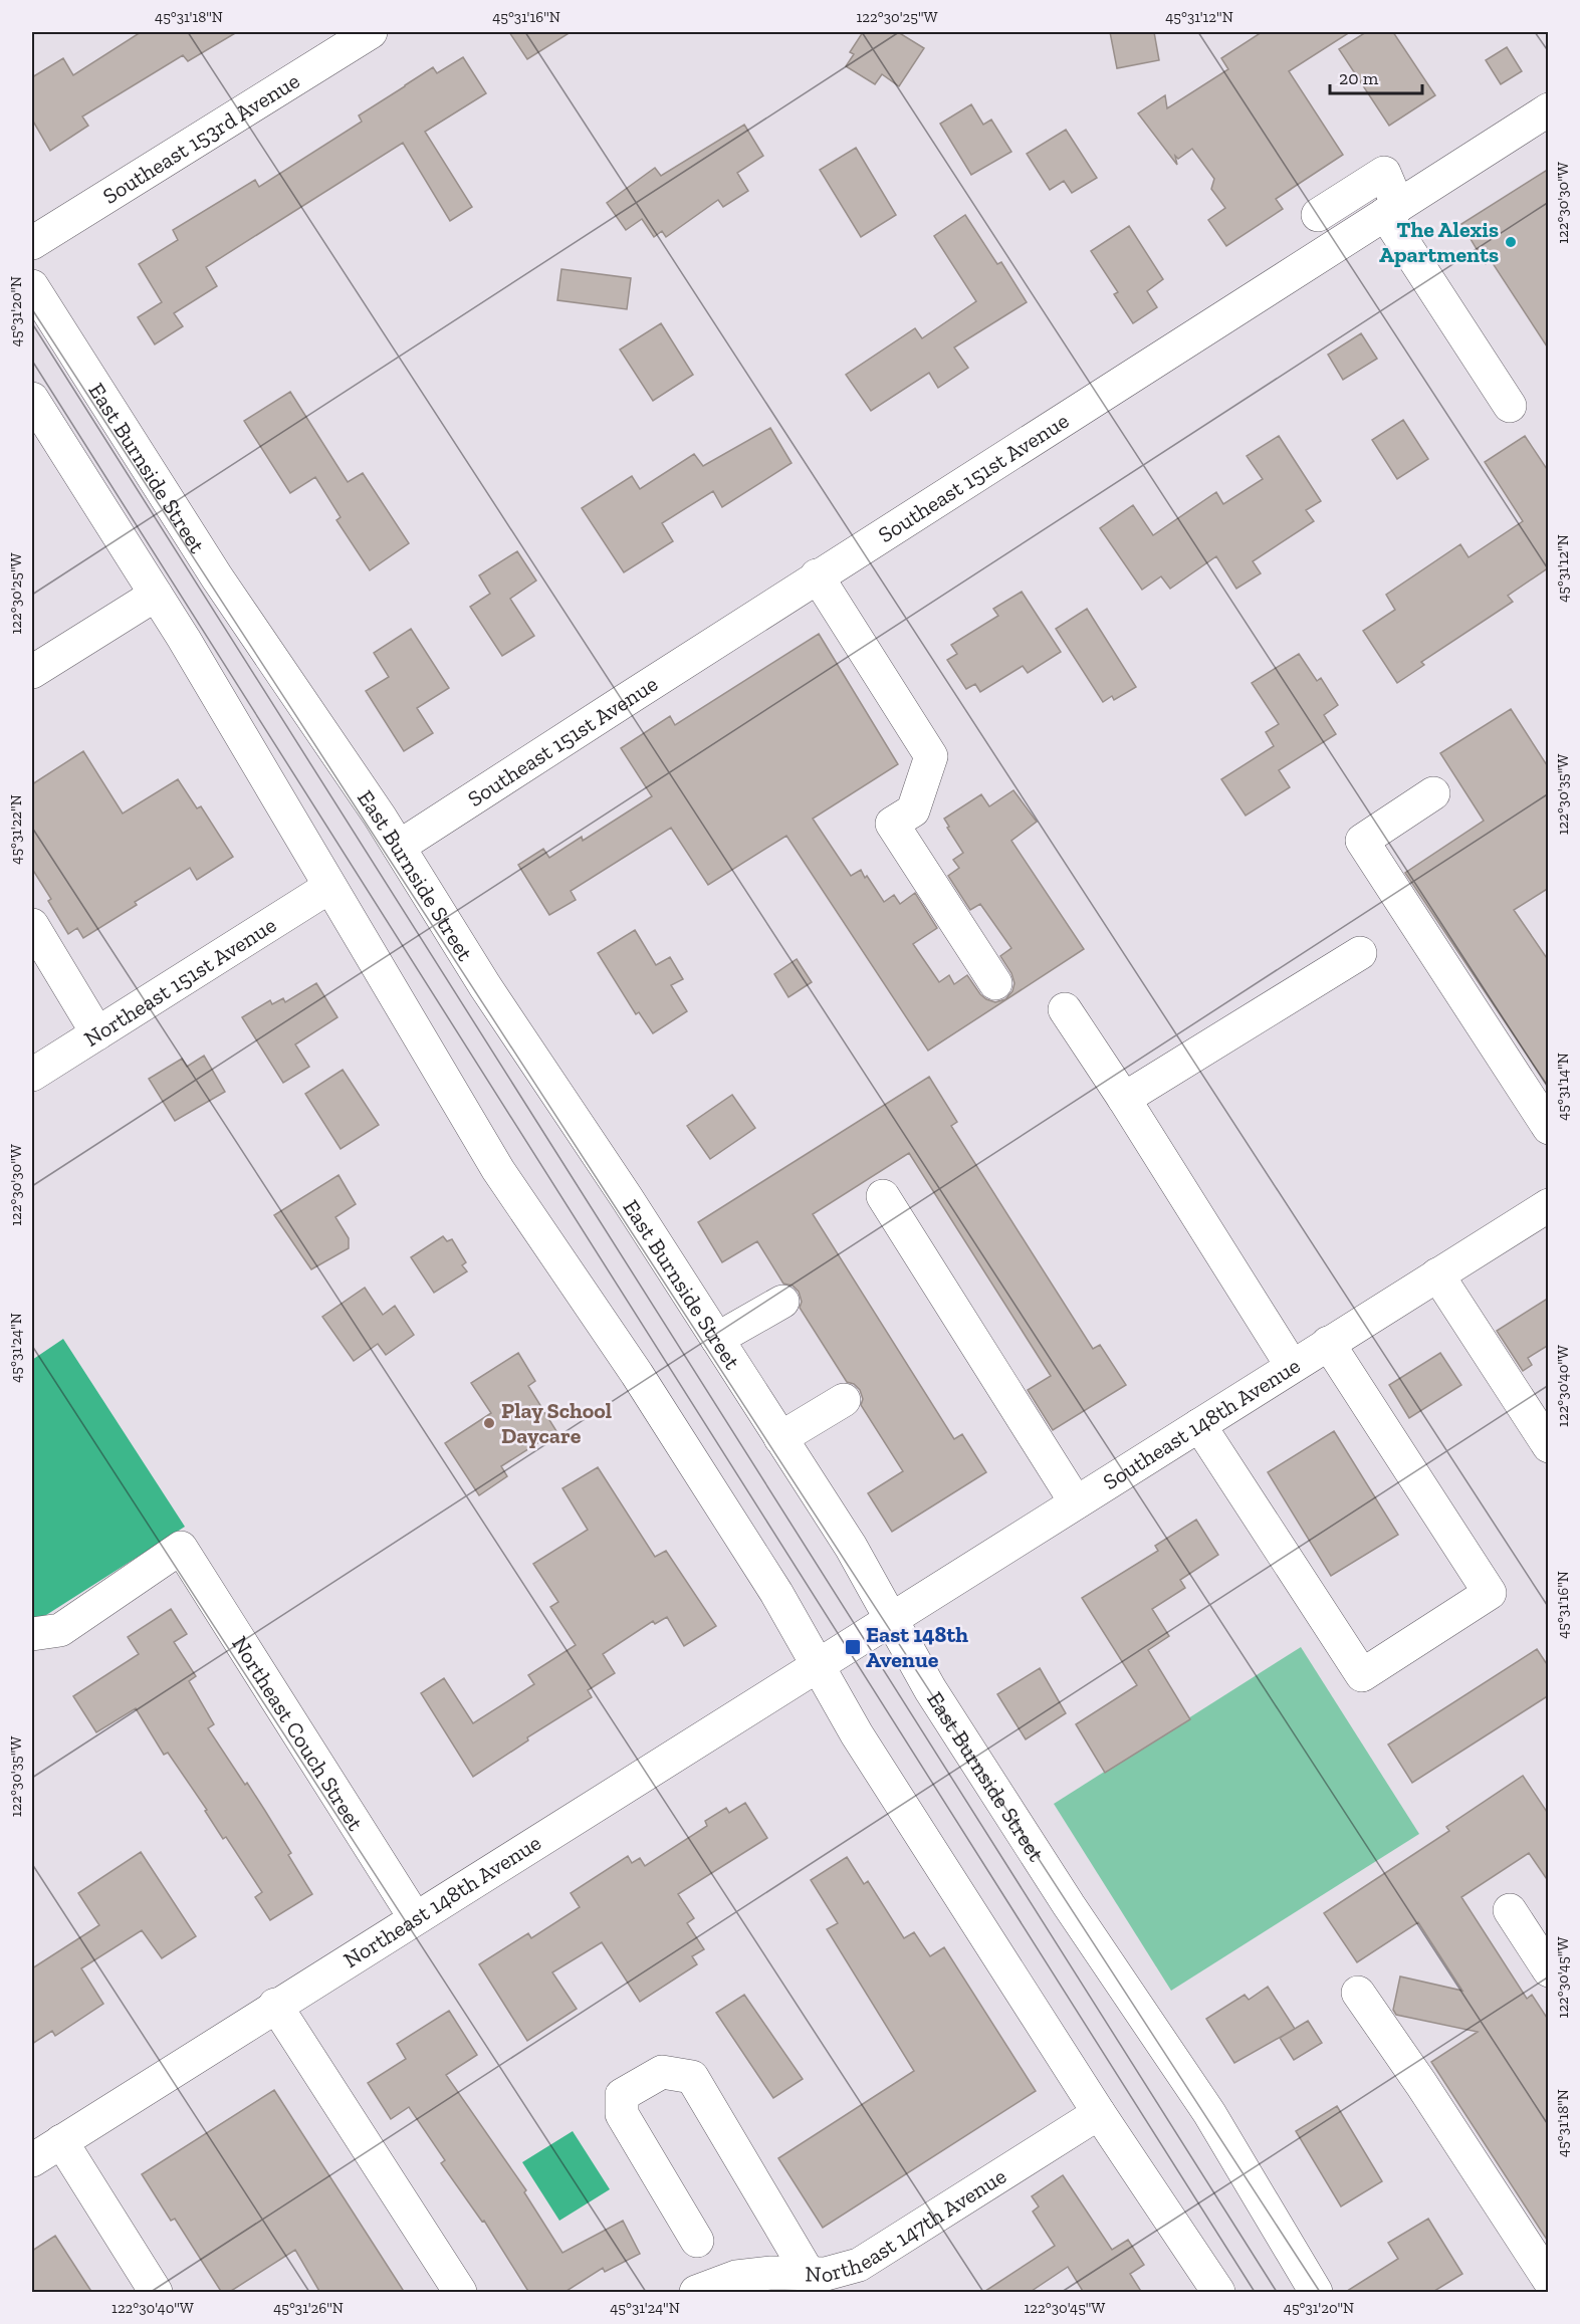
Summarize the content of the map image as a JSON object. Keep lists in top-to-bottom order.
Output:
{
  "streets": {
    "street": [
      "Southeast 153rd Avenue",
      "East Burnside Street",
      "Southeast 151st Avenue",
      "Northeast 151st Avenue",
      "Southeast 148th Avenue",
      "Northeast Couch Street",
      "Northeast 148th Avenue",
      "Northeast 147th Avenue"
    ]
  },
  "crossings": [
    ["East Burnside Street", "Southeast 151st Avenue"],
    ["East Burnside Street", "Southeast 148th Avenue"],
    ["Southeast 148th Avenue", "Northeast 148th Avenue"],
    ["Northeast Couch Street", "Northeast 148th Avenue"]
  ],
  "places": {
    "other": ["The Alexis Apartments", "Play School Daycare"],
    "transit": ["East 148th Avenue"]
  },
  "scale_bar": "20 m",
  "coordinates": [
    "45°31'18\"N",
    "45°31'16\"N",
    "122°30'25\"W",
    "45°31'12\"N",
    "122°30'30\"W",
    "45°31'20\"N",
    "122°30'35\"W",
    "45°31'22\"N",
    "45°31'14\"N",
    "45°31'24\"N",
    "122°30'40\"W",
    "122°30'45\"W",
    "45°31'26\"N"
  ]
}
